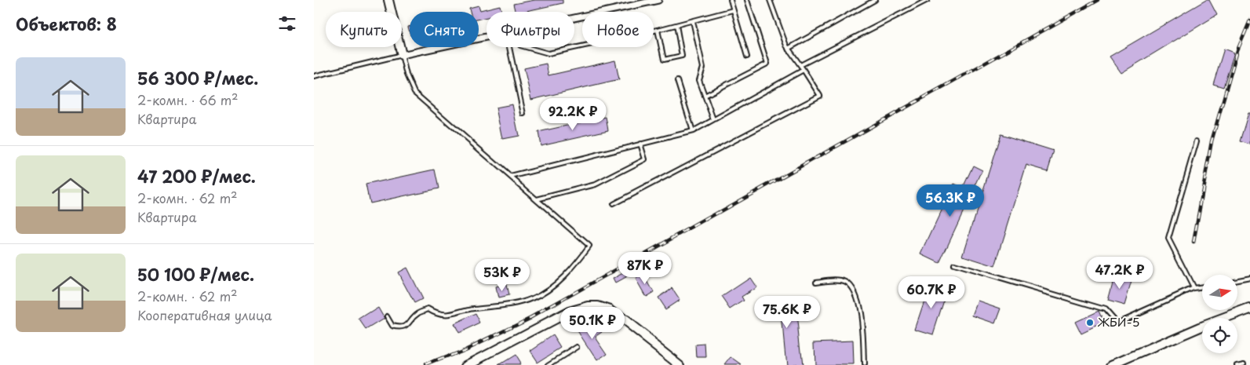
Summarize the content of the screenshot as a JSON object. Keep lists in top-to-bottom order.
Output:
{
  "places": ["ЖБИ-5"],
  "north": "right",
  "page": {
    "heading": "Объектов: 8",
    "chip": [
      "Купить",
      "Снять",
      "Фильтры",
      "Новое"
    ],
    "list": [
      {
        "name": "56 300 ₽/мес.",
        "note": "2-комн. · 66 m² · Квартира"
      },
      {
        "name": "47 200 ₽/мес.",
        "note": "2-комн. · 62 m² · Квартира"
      },
      {
        "name": "50 100 ₽/мес.",
        "note": "2-комн. · 62 m² · Кооперативная улица"
      }
    ],
    "price": [
      "92.2K ₽",
      "56.3K ₽",
      "87K ₽",
      "47.2K ₽",
      "53K ₽",
      "60.7K ₽",
      "75.6K ₽",
      "50.1K ₽"
    ]
  }
}
